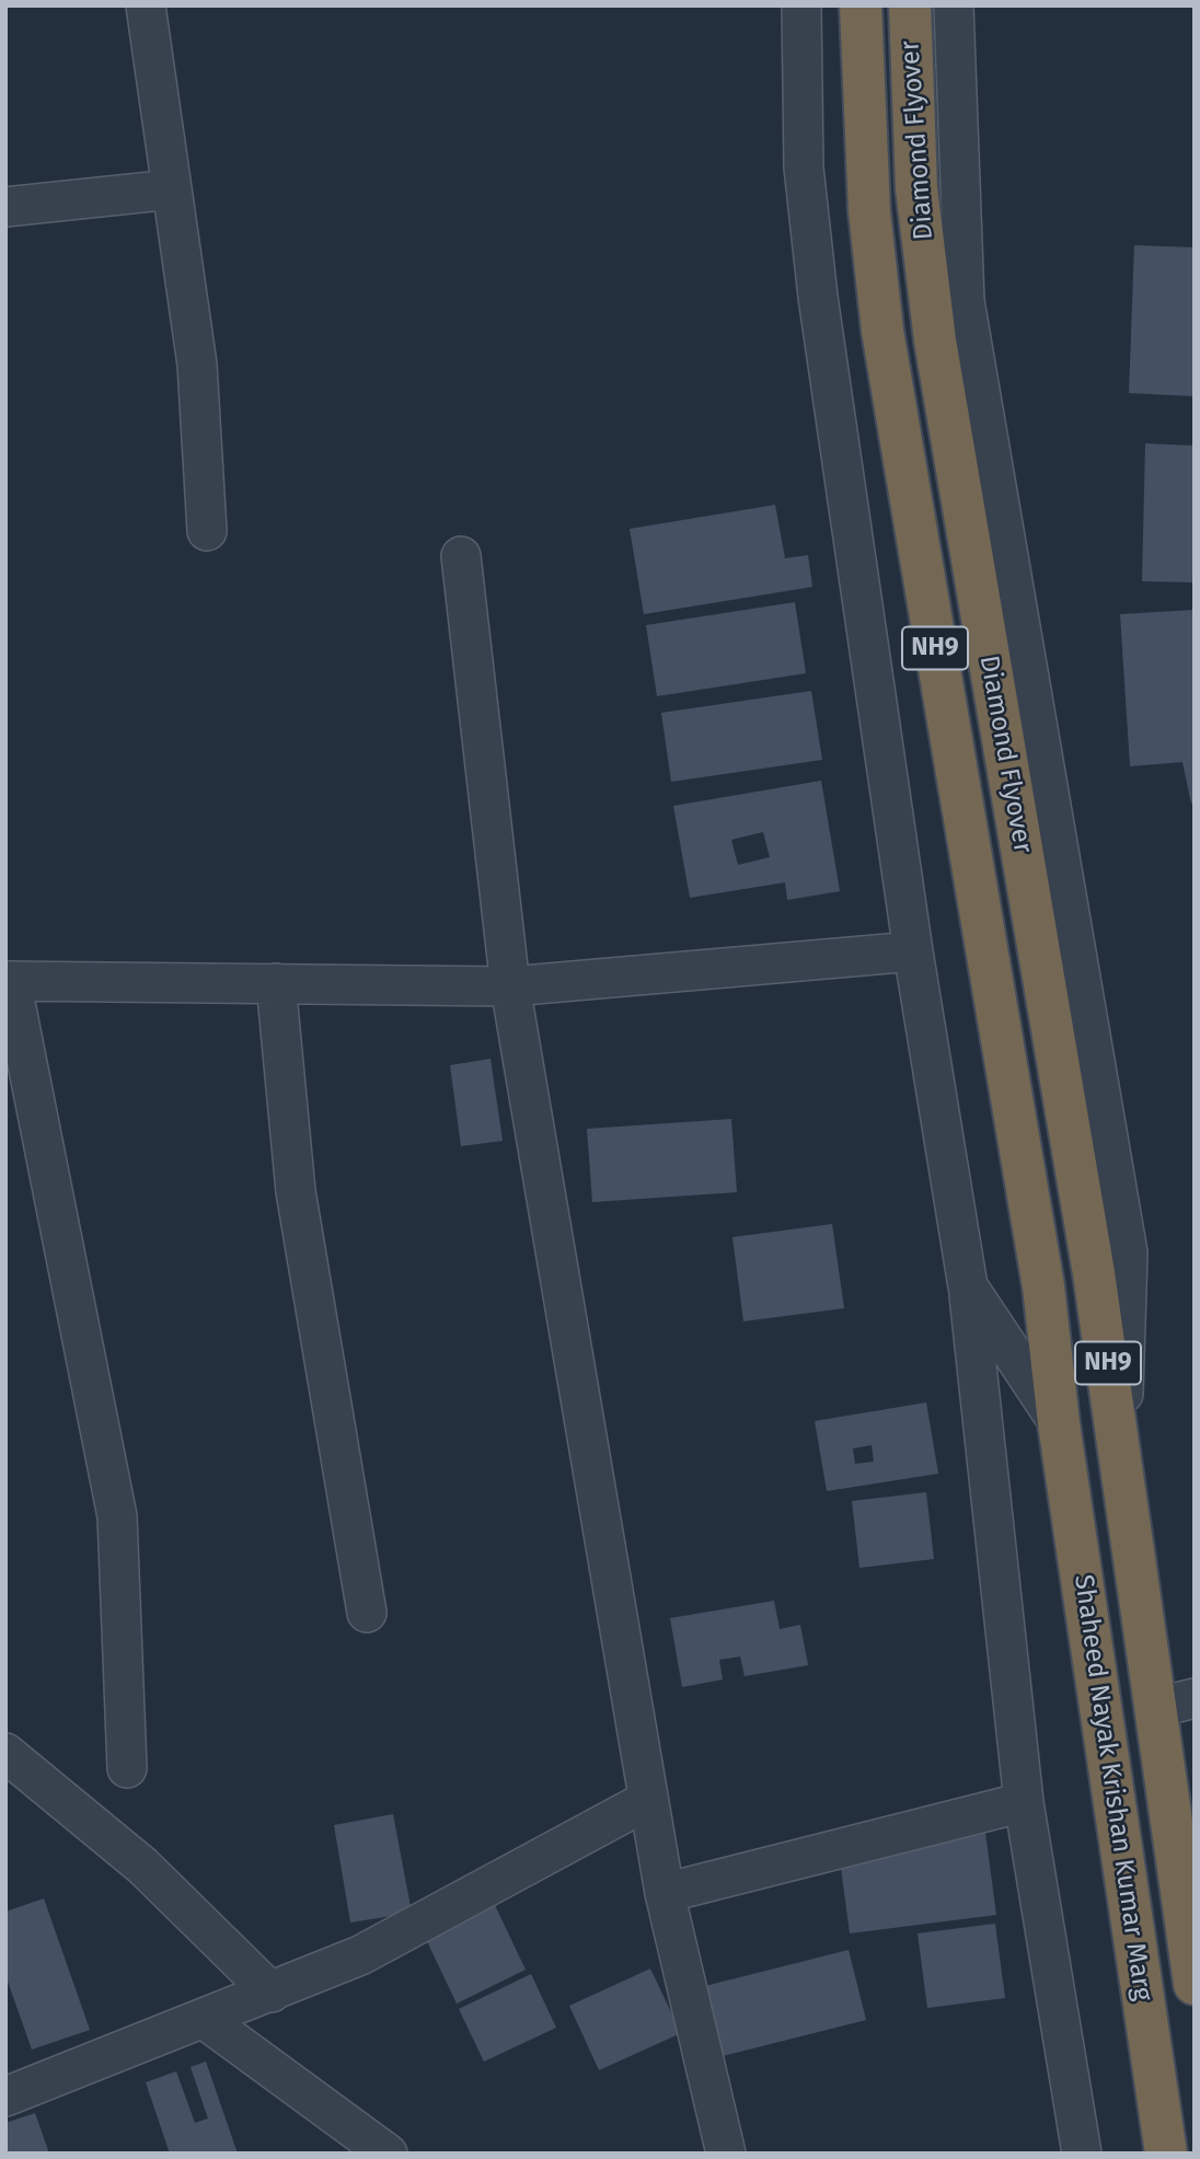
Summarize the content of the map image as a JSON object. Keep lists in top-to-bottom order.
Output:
{
  "streets": {
    "highway": ["Diamond Flyover", "NH9", "Shaheed Nayak Krishan Kumar Marg"]
  },
  "crossings": [
    ["Diamond Flyover", "NH9"],
    ["Diamond Flyover", "Shaheed Nayak Krishan Kumar Marg"]
  ]
}
